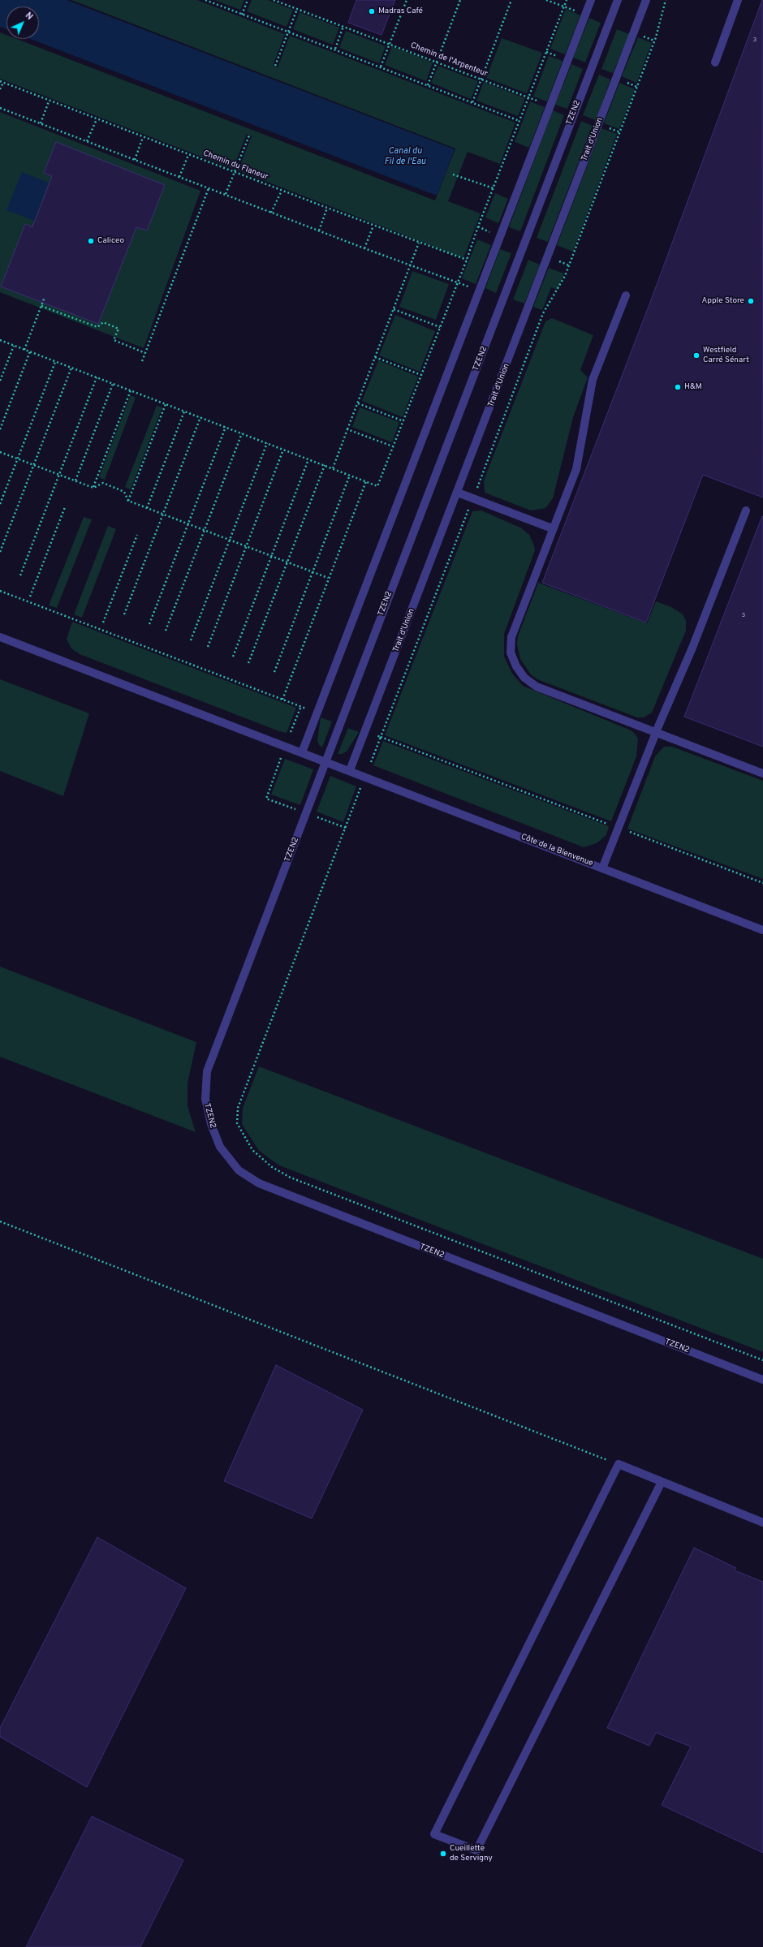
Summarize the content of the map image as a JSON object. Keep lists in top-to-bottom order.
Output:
{
  "streets": {
    "street": ["TZEN2", "Trait d'Union", "Côte de la Bienvenue"],
    "path": ["Chemin de l'Arpenteur", "Chemin du Flaneur"]
  },
  "crossings": [
    ["TZEN2", "Côte de la Bienvenue"],
    ["Trait d'Union", "Côte de la Bienvenue"]
  ],
  "water": ["Canal du Fil de l'Eau"],
  "places": [
    "Madras Café",
    "Caliceo",
    "Apple Store",
    "Westfield Carré Sénart",
    "H&M",
    "Cueillette de Servigny"
  ],
  "house_numbers": ["3", "3"],
  "north": "top right"
}
